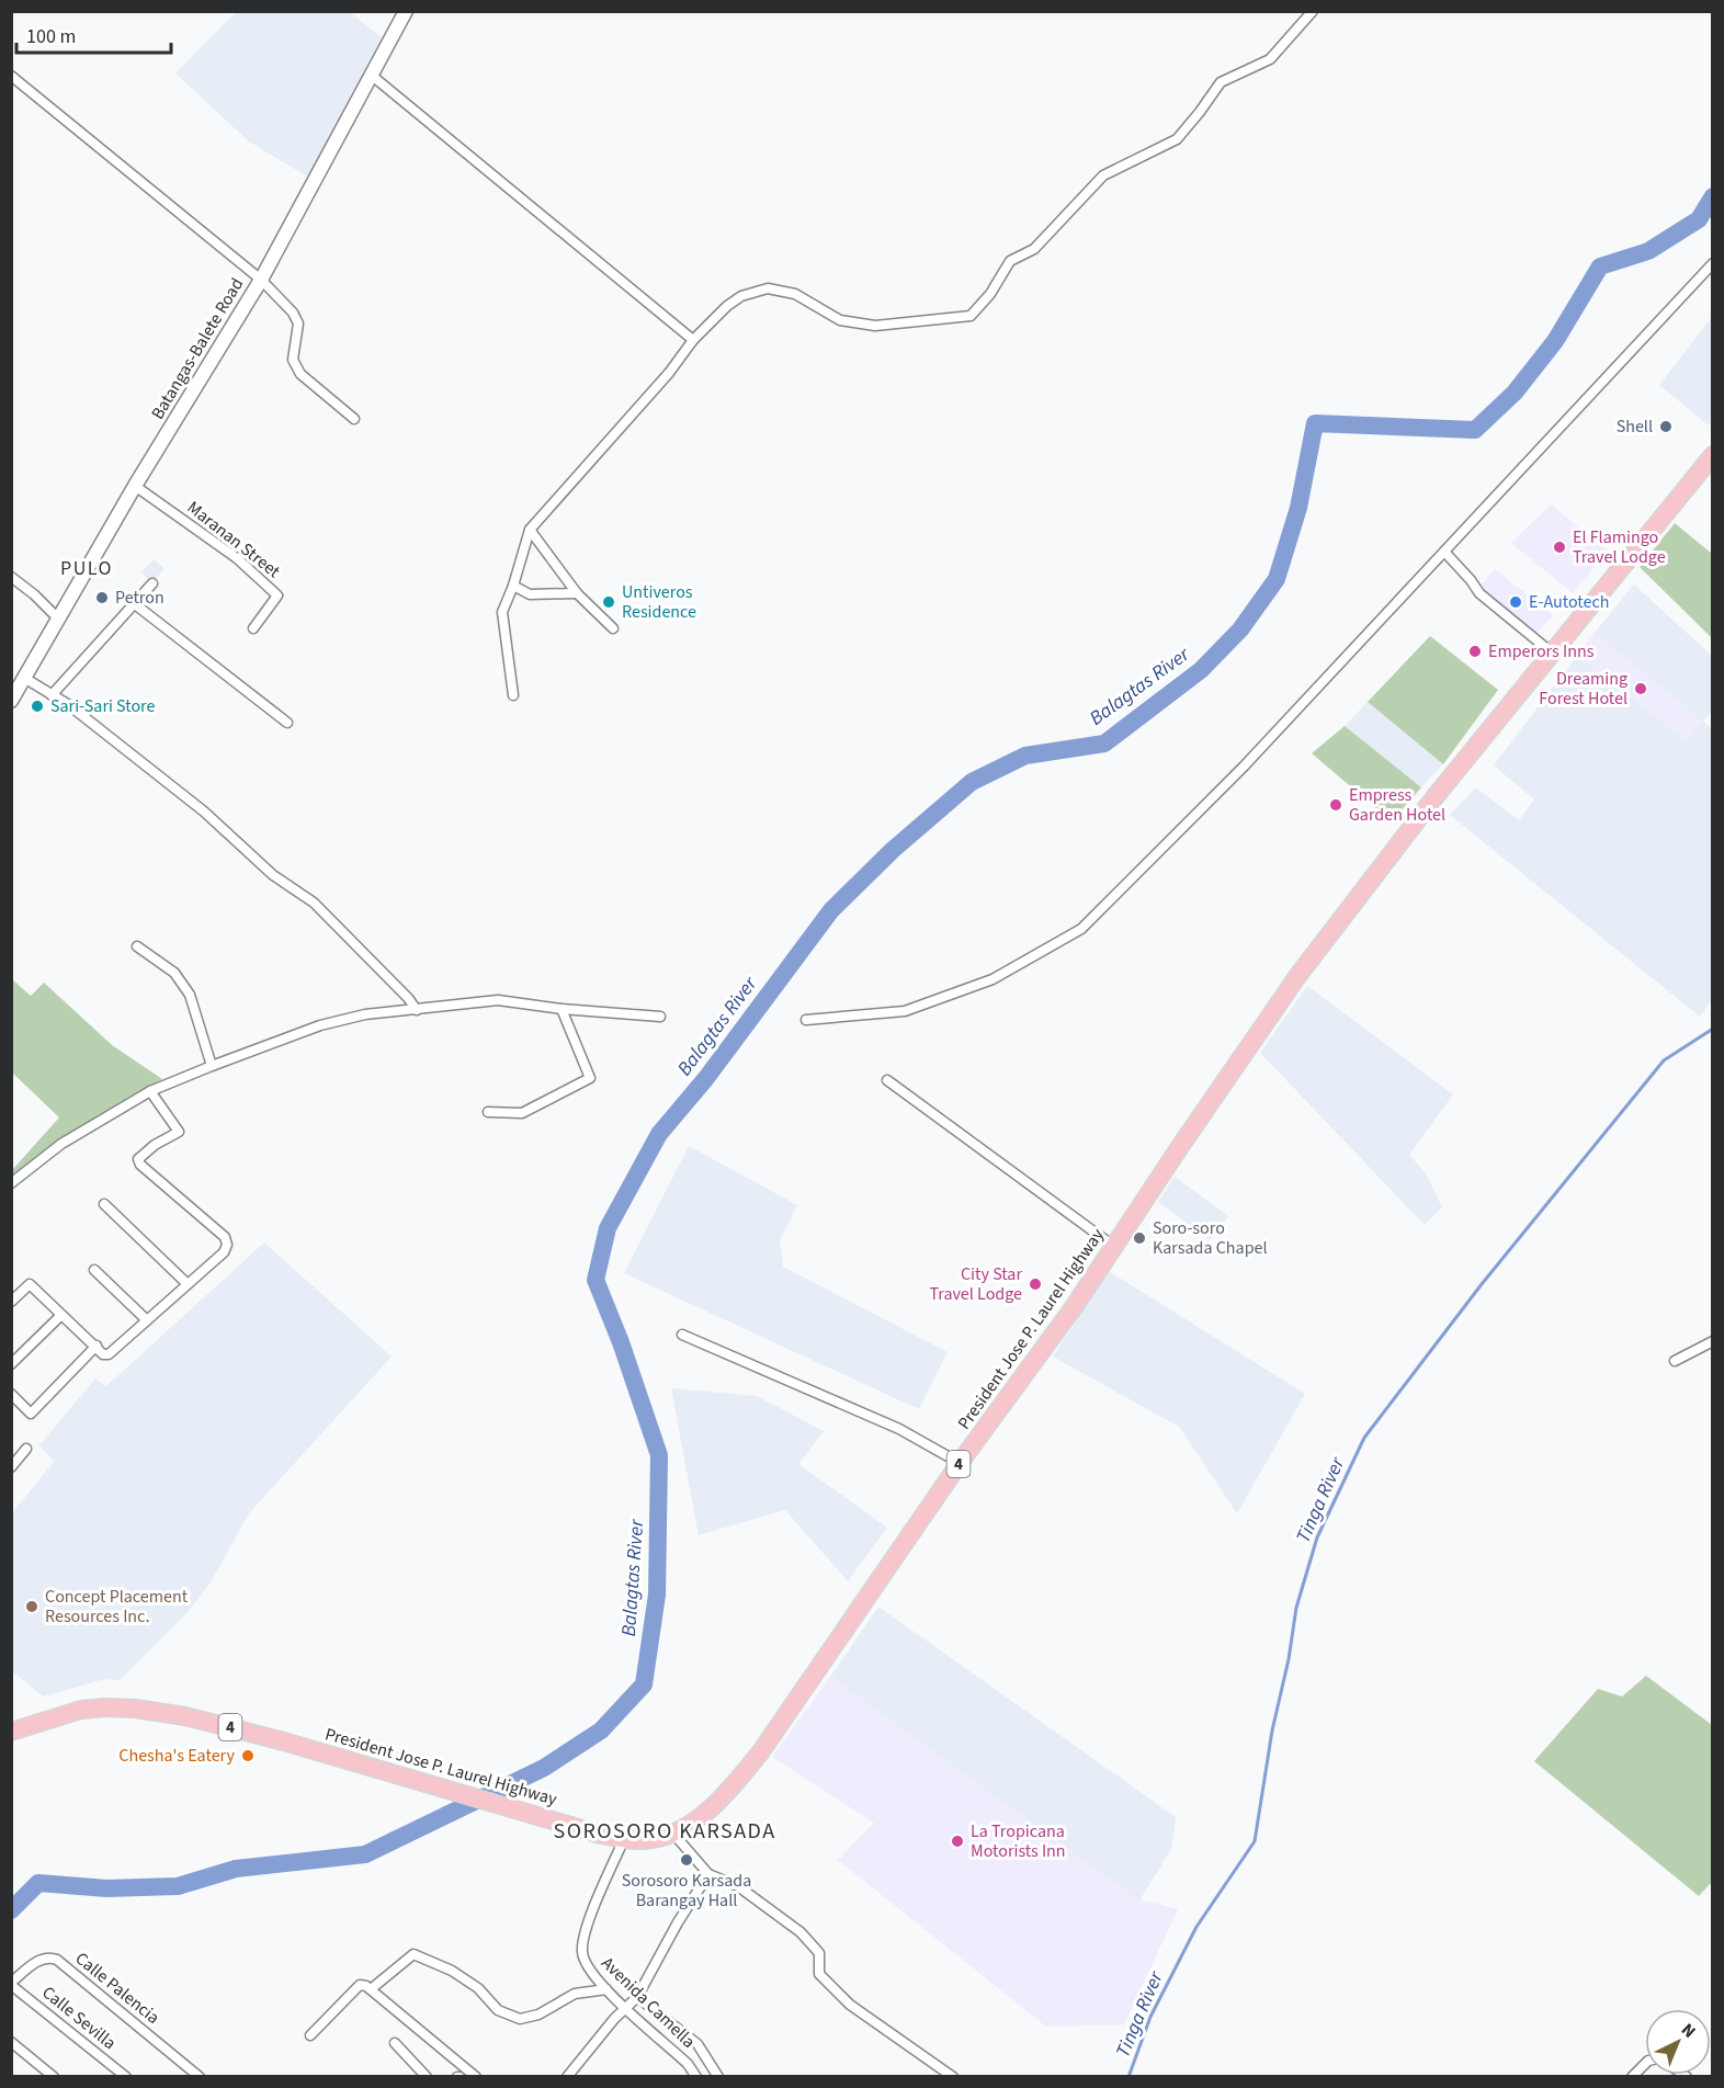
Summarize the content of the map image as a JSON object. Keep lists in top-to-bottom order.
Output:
{
  "streets": {
    "highway": ["President Jose P. Laurel Highway", "4"],
    "main road": ["Batangas-Balete Road"],
    "street": [
      "Maranan Street",
      "Calle Palencia",
      "Avenida Camella",
      "Calle Sevilla"
    ]
  },
  "crossings": [
    ["Batangas-Balete Road", "Maranan Street"],
    ["President Jose P. Laurel Highway", "Avenida Camella"],
    ["Calle Palencia", "Calle Sevilla"]
  ],
  "districts": ["PULO", "SOROSORO KARSADA"],
  "water": ["Balagtas River", "Tinga River"],
  "places": [
    "Shell",
    "El Flamingo Travel Lodge",
    "Petron",
    "Untiveros Residence",
    "E-Autotech",
    "Emperors Inns",
    "Dreaming Forest Hotel",
    "Sari-Sari Store",
    "Empress Garden Hotel",
    "Soro-soro Karsada Chapel",
    "City Star Travel Lodge",
    "Concept Placement Resources Inc.",
    "Chesha's Eatery",
    "La Tropicana Motorists Inn",
    "Sorosoro Karsada Barangay Hall"
  ],
  "scale_bar": "100 m",
  "north": "top right"
}
